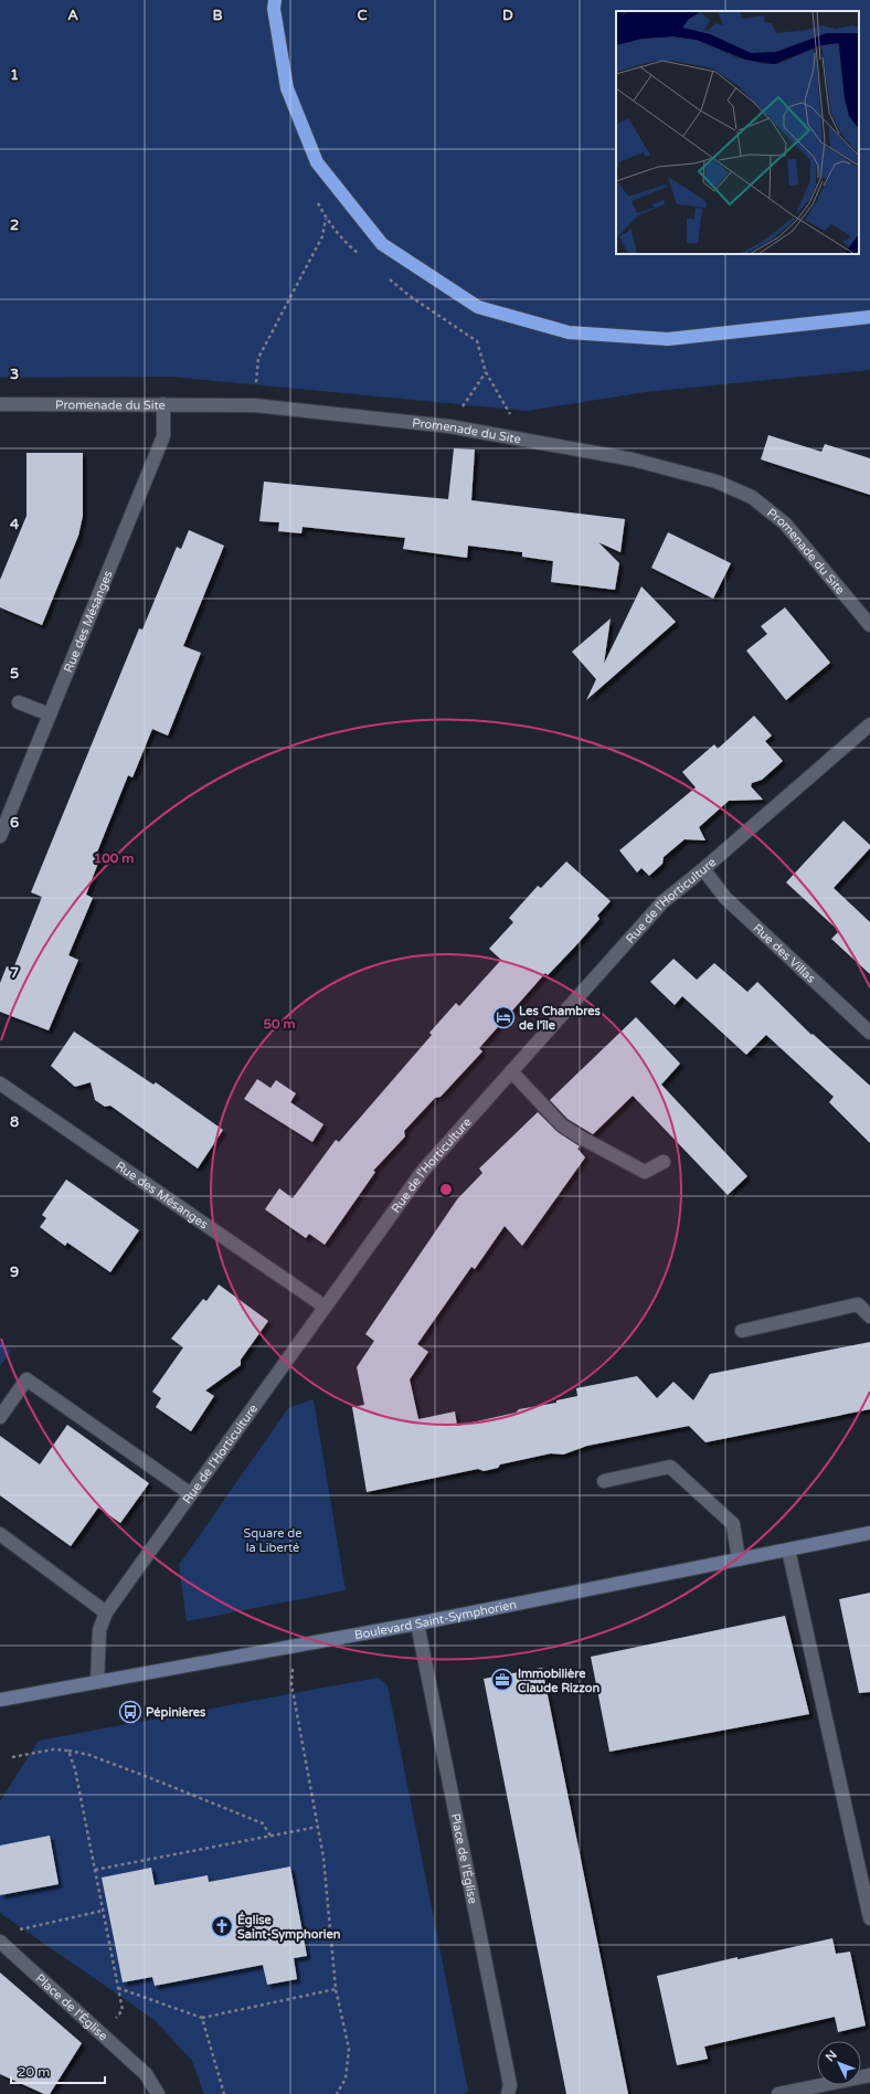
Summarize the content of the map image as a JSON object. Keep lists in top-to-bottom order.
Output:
{
  "streets": {
    "main road": ["Boulevard Saint-Symphorien"],
    "street": [
      "Promenade du Site",
      "Rue des Mésanges",
      "Rue de l'Horticulture",
      "Rue des Villas",
      "Place de l'Église"
    ]
  },
  "crossings": [
    ["Promenade du Site", "Rue des Mésanges"],
    ["Rue des Mésanges", "Rue de l'Horticulture"],
    ["Rue de l'Horticulture", "Rue des Villas"],
    ["Rue de l'Horticulture", "Boulevard Saint-Symphorien"],
    ["Boulevard Saint-Symphorien", "Place de l'Église"]
  ],
  "parks": ["Square de la Liberté"],
  "places": {
    "hotel": ["Les Chambres de l'île"],
    "office": ["Immobilière Claude Rizzon"],
    "bus stop": ["Pépinières"],
    "church": ["Église Saint-Symphorien"]
  },
  "scale_bar": "20 m",
  "north": "top left",
  "grid": {
    "columns": [
      "A",
      "B",
      "C",
      "D"
    ],
    "rows": [
      "1",
      "2",
      "3",
      "4",
      "5",
      "6",
      "7",
      "8",
      "9"
    ]
  },
  "rings": ["100 m", "50 m"]
}
